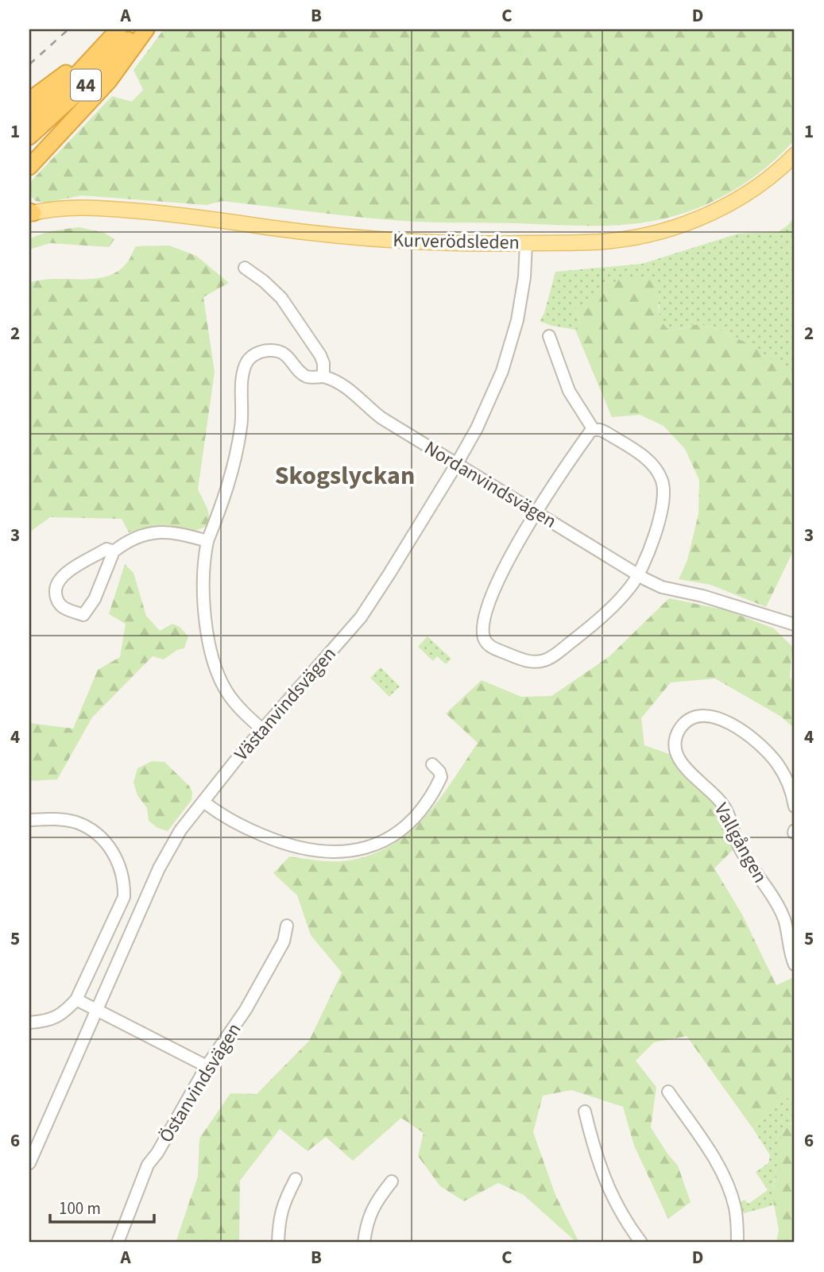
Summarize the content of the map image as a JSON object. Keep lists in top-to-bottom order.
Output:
{
  "streets": {
    "highway": ["44"],
    "main road": ["Kurverödsleden"],
    "street": [
      "Nordanvindsvägen",
      "Västanvindsvägen",
      "Vallgången",
      "Östanvindsvägen"
    ]
  },
  "crossings": [
    ["Kurverödsleden", "Västanvindsvägen"],
    ["Nordanvindsvägen", "Västanvindsvägen"]
  ],
  "districts": ["Skogslyckan"],
  "scale_bar": "100 m",
  "grid": {
    "columns": [
      "A",
      "B",
      "C",
      "D"
    ],
    "rows": [
      "1",
      "2",
      "3",
      "4",
      "5",
      "6"
    ]
  }
}
